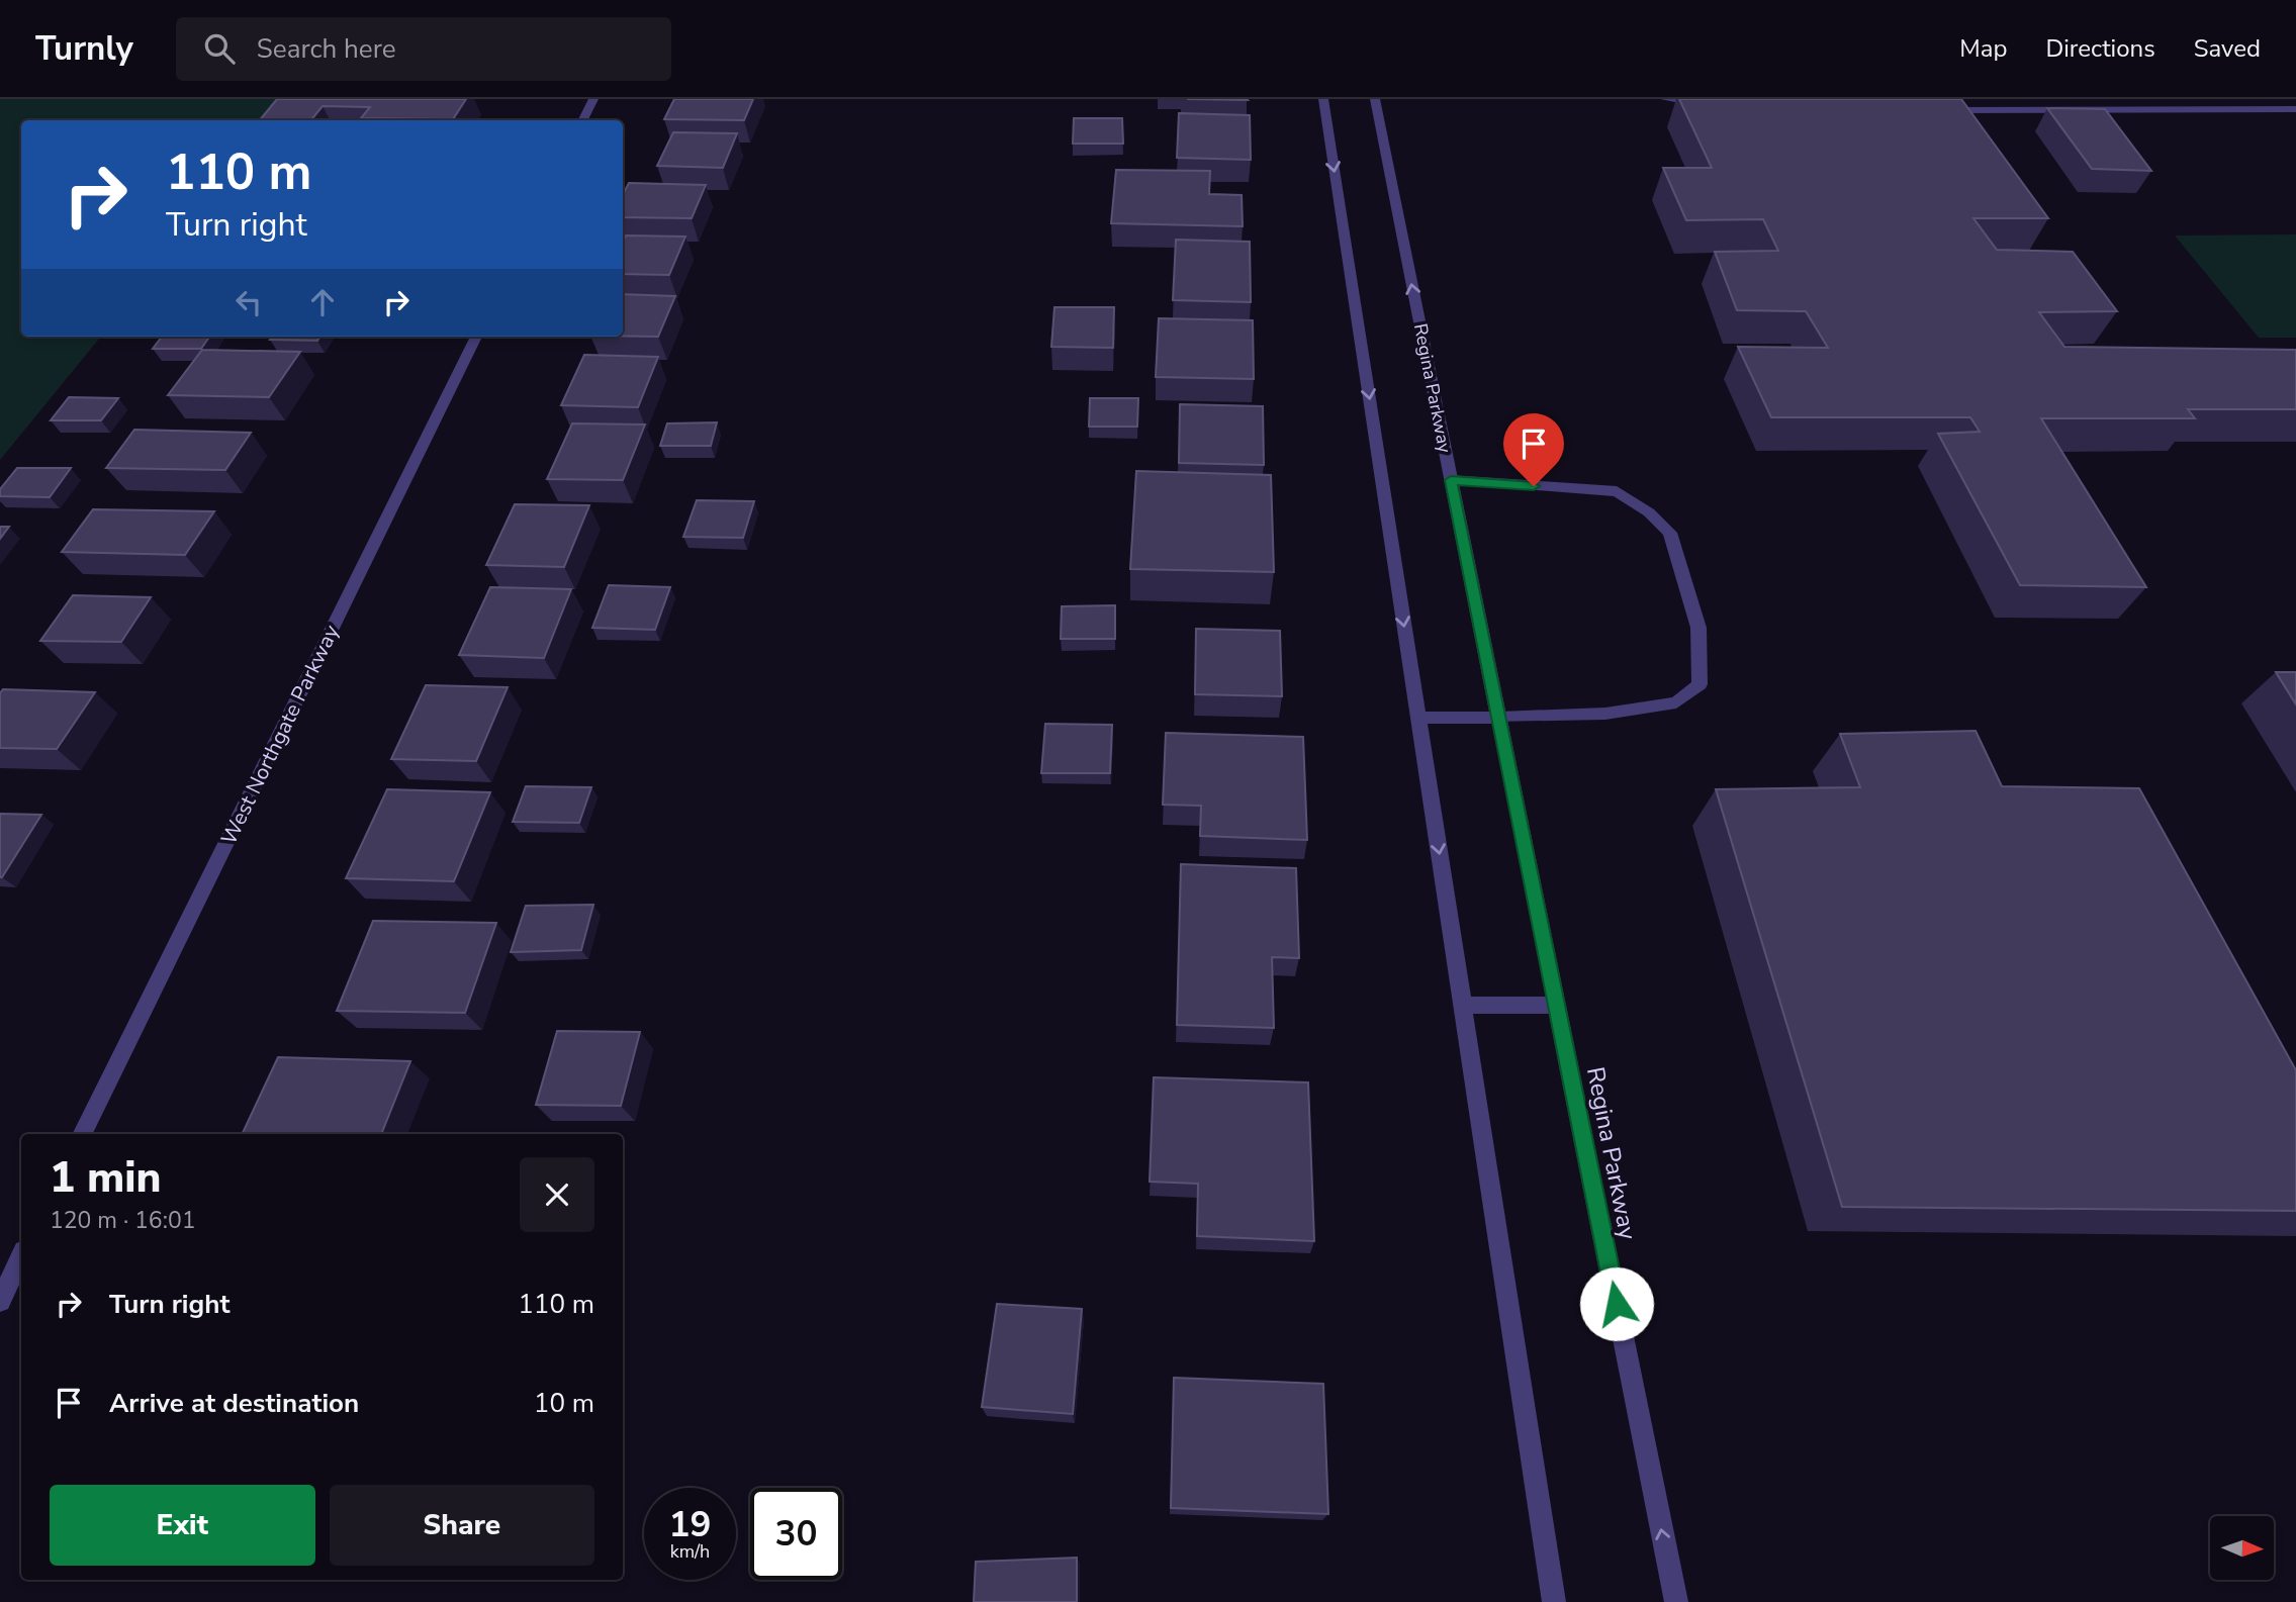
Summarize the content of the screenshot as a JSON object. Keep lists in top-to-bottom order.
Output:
{
  "streets": {
    "street": ["Regina Parkway", "West Northgate Parkway"]
  },
  "north": "right",
  "page": {
    "header": "Turnly",
    "search": "Search here",
    "nav": ["Map", "Directions", "Saved"],
    "turn": ["110 m", "Turn right"],
    "heading": ["1 min", "120 m · 16:01"],
    "list": [
      {
        "name": "Turn right",
        "value": "110 m"
      },
      {
        "name": "Arrive at destination",
        "value": "10 m"
      }
    ],
    "buttons": ["Exit", "Share"],
    "speed": "19 km/h",
    "limit": "30"
  }
}
